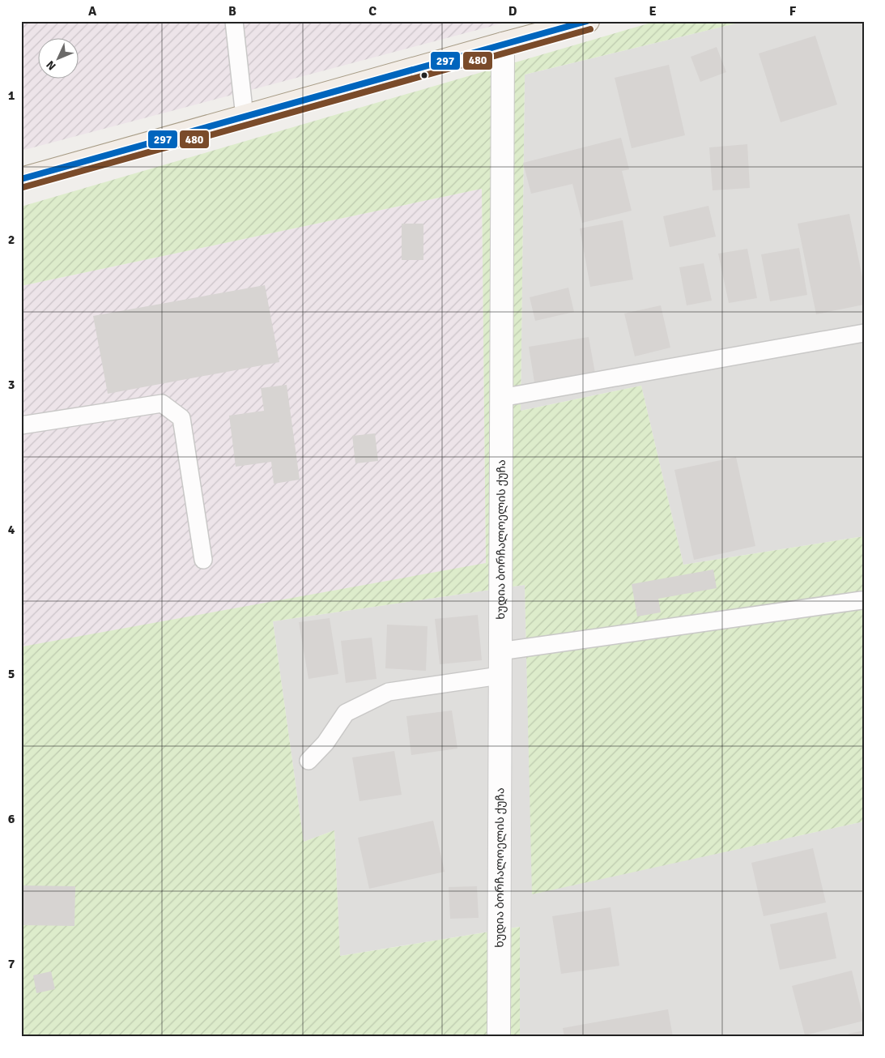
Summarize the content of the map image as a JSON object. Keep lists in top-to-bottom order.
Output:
{
  "streets": {
    "street": ["ხუდია ბორჩალოელის ქუჩა"]
  },
  "lines": ["transit line 297", "transit line 480"],
  "north": "bottom left",
  "grid": {
    "columns": [
      "A",
      "B",
      "C",
      "D",
      "E",
      "F"
    ],
    "rows": [
      "1",
      "2",
      "3",
      "4",
      "5",
      "6",
      "7"
    ]
  }
}
